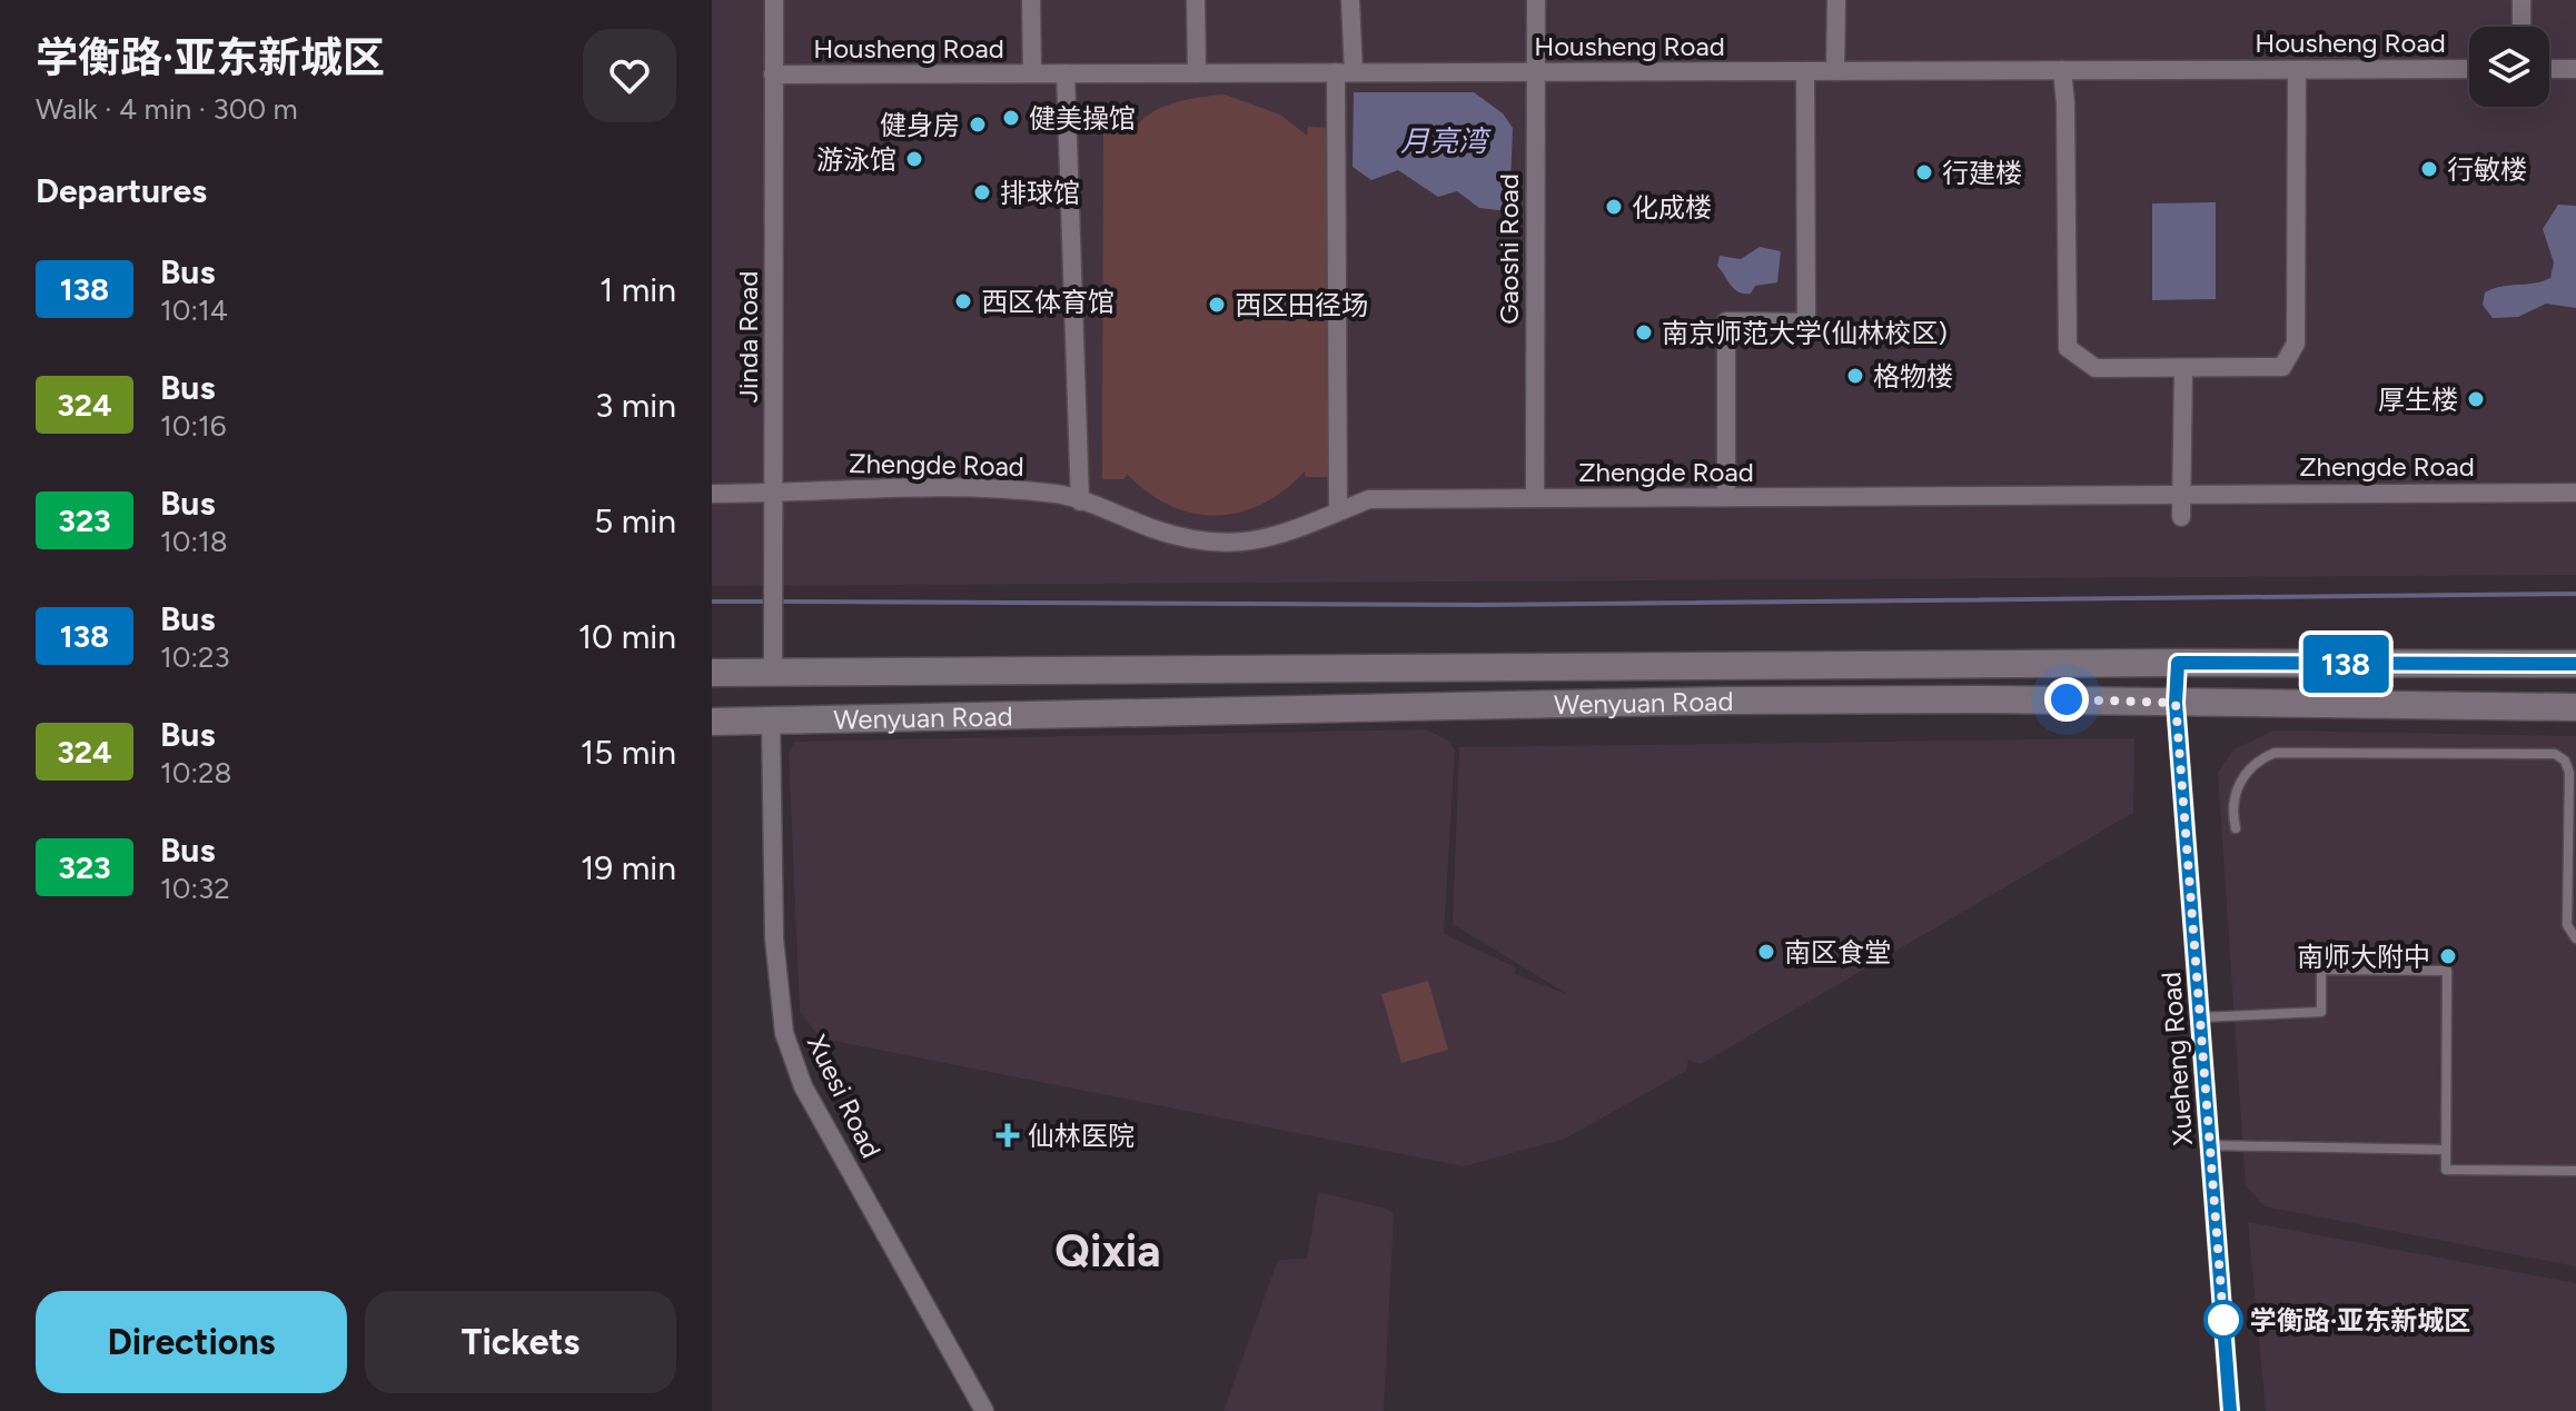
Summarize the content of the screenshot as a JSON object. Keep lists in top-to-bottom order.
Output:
{
  "streets": {
    "main road": ["Wenyuan Road"],
    "street": [
      "Housheng Road",
      "Gaoshi Road",
      "Jinda Road",
      "Zhengde Road",
      "Xueheng Road",
      "Xuesi Road"
    ]
  },
  "crossings": [
    ["Housheng Road", "Gaoshi Road"],
    ["Housheng Road", "Jinda Road"],
    ["Gaoshi Road", "Zhengde Road"],
    ["Jinda Road", "Zhengde Road"],
    ["Jinda Road", "Wenyuan Road"],
    ["Wenyuan Road", "Xueheng Road"],
    ["Wenyuan Road", "Xuesi Road"]
  ],
  "districts": ["Qixia"],
  "water": ["月亮湾"],
  "places": {
    "other": [
      "健美操馆",
      "健身房",
      "游泳馆",
      "行敏楼",
      "行建楼",
      "排球馆",
      "化成楼",
      "西区体育馆",
      "西区田径场",
      "南京师范大学(仙林校区)",
      "格物楼",
      "厚生楼",
      "南区食堂",
      "南师大附中",
      "学衡路·亚东新城区"
    ],
    "health": ["仙林医院"]
  },
  "lines": ["bus line 138"],
  "page": {
    "heading": [
      ["学衡路·亚东新城区", "Walk · 4 min · 300 m"],
      "Departures"
    ],
    "on_map": "138",
    "list": [
      {
        "mark": "138",
        "name": "Bus",
        "note": "10:14",
        "value": "1 min"
      },
      {
        "mark": "324",
        "name": "Bus",
        "note": "10:16",
        "value": "3 min"
      },
      {
        "mark": "323",
        "name": "Bus",
        "note": "10:18",
        "value": "5 min"
      },
      {
        "mark": "138",
        "name": "Bus",
        "note": "10:23",
        "value": "10 min"
      },
      {
        "mark": "324",
        "name": "Bus",
        "note": "10:28",
        "value": "15 min"
      },
      {
        "mark": "323",
        "name": "Bus",
        "note": "10:32",
        "value": "19 min"
      }
    ],
    "buttons": ["Directions", "Tickets"]
  }
}
